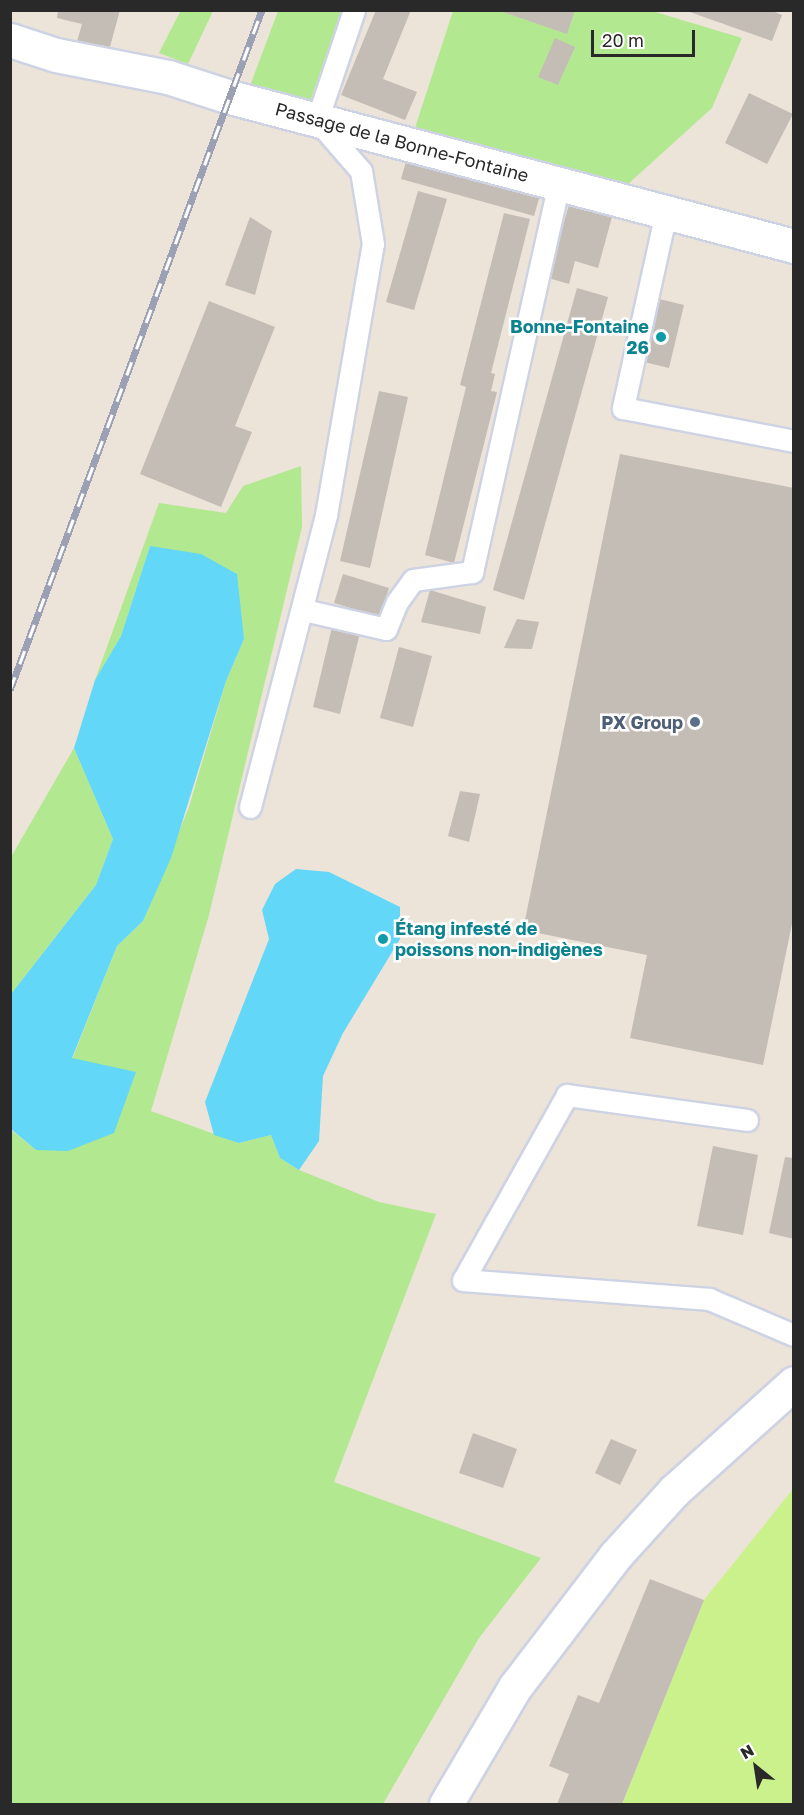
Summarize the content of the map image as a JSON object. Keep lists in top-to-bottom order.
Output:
{
  "streets": {
    "street": ["Passage de la Bonne-Fontaine"]
  },
  "places": ["Bonne-Fontaine 26", "PX Group", "Étang infesté de poissons non-indigènes"],
  "scale_bar": "20 m",
  "north": "top left"
}
